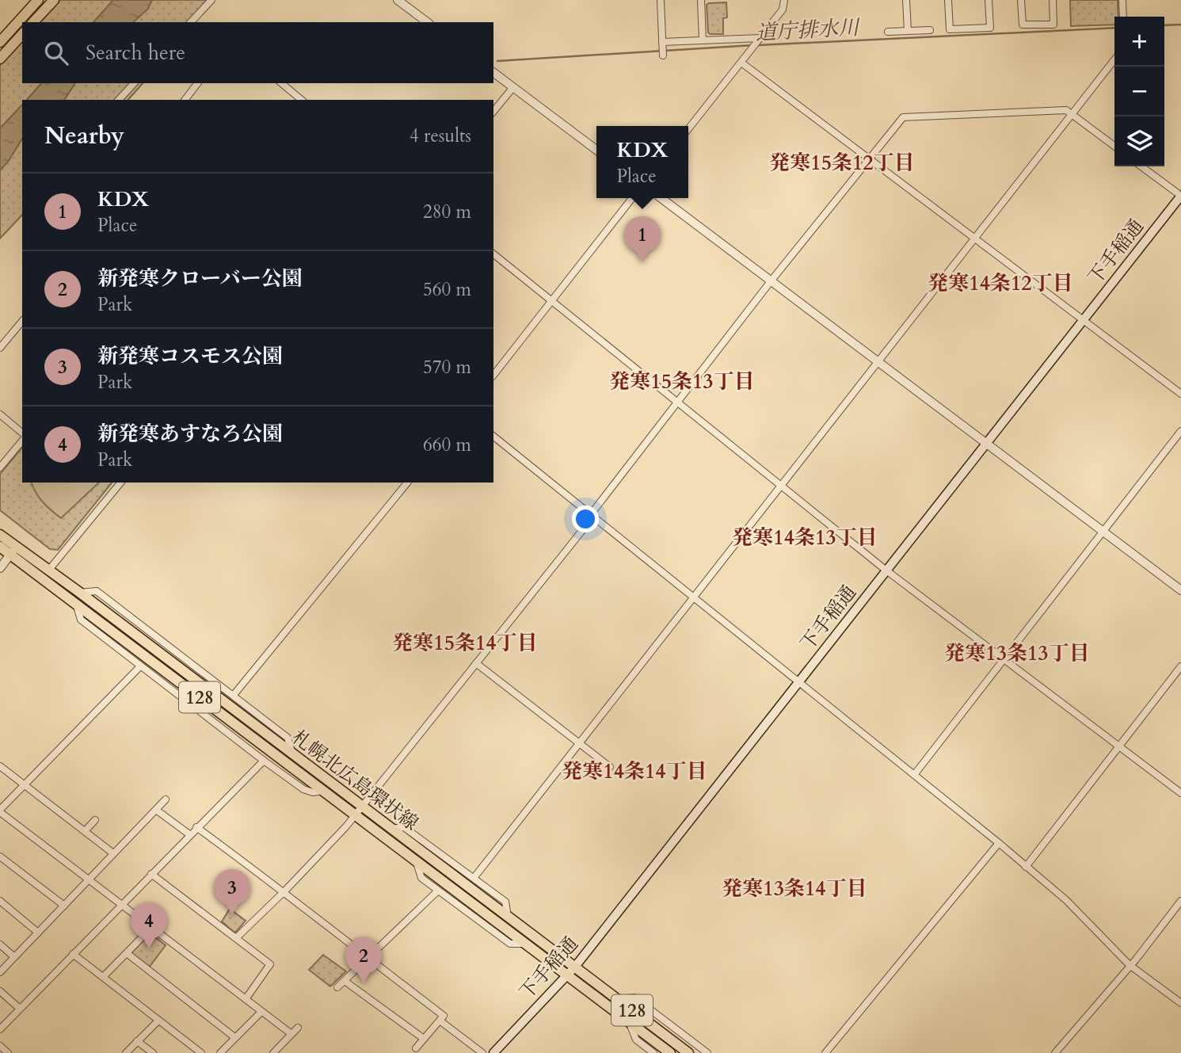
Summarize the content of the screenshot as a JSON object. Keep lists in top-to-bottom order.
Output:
{
  "streets": {
    "main road": ["下手稲通", "128", "札幌北広島環状線"]
  },
  "crossings": [
    ["下手稲通", "札幌北広島環状線"]
  ],
  "districts": [
    "発寒15条12丁目",
    "発寒14条12丁目",
    "発寒15条13丁目",
    "発寒14条13丁目",
    "発寒15条14丁目",
    "発寒13条13丁目",
    "発寒14条14丁目",
    "発寒13条14丁目"
  ],
  "water": ["道庁排水川"],
  "page": {
    "map_buttons": ["+", "−"],
    "search": "Search here",
    "heading": ["Nearby", "4 results"],
    "popup": ["KDX", "Place"],
    "list": [
      {
        "mark": "1",
        "name": "KDX",
        "note": "Place",
        "value": "280 m"
      },
      {
        "mark": "2",
        "name": "新発寒クローバー公園",
        "note": "Park",
        "value": "560 m"
      },
      {
        "mark": "3",
        "name": "新発寒コスモス公園",
        "note": "Park",
        "value": "570 m"
      },
      {
        "mark": "4",
        "name": "新発寒あすなろ公園",
        "note": "Park",
        "value": "660 m"
      }
    ],
    "pins": [
      "1",
      "3",
      "4",
      "2"
    ]
  }
}
